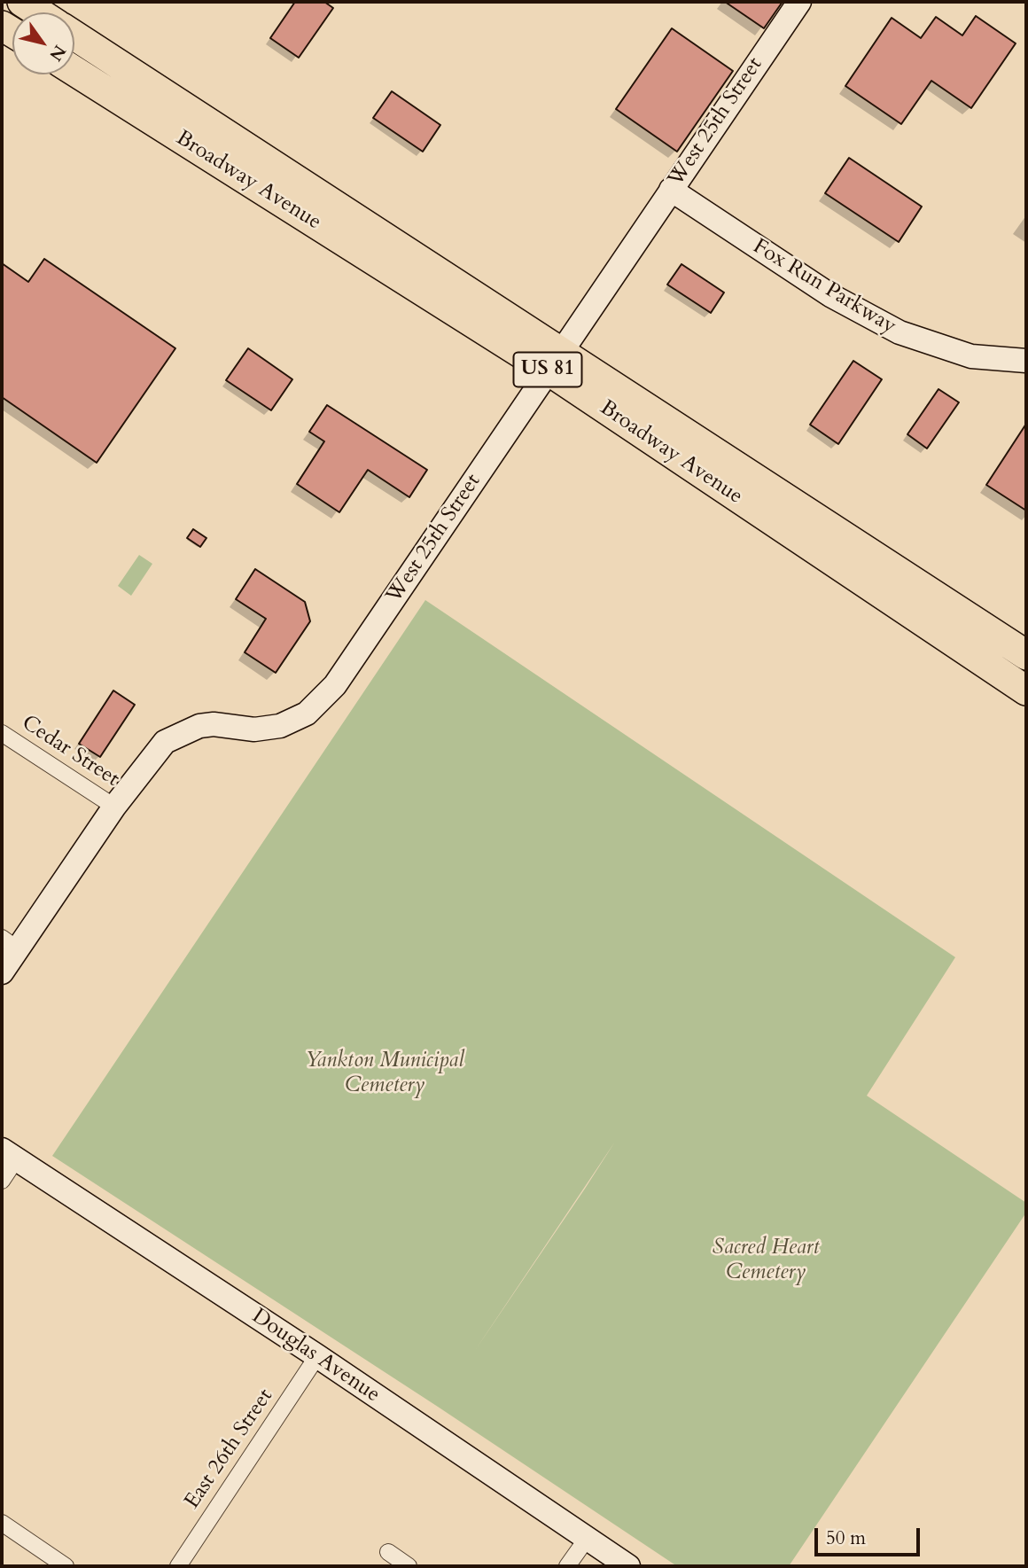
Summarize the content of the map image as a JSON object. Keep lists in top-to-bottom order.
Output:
{
  "streets": {
    "highway": ["Broadway Avenue", "US 81"],
    "street": [
      "West 25th Street",
      "Fox Run Parkway",
      "Cedar Street",
      "Douglas Avenue",
      "East 26th Street"
    ]
  },
  "crossings": [
    ["West 25th Street", "Broadway Avenue"],
    ["West 25th Street", "Fox Run Parkway"],
    ["West 25th Street", "Cedar Street"],
    ["Douglas Avenue", "East 26th Street"]
  ],
  "parks": ["Yankton Municipal Cemetery", "Sacred Heart Cemetery"],
  "scale_bar": "50 m",
  "north": "bottom right"
}
